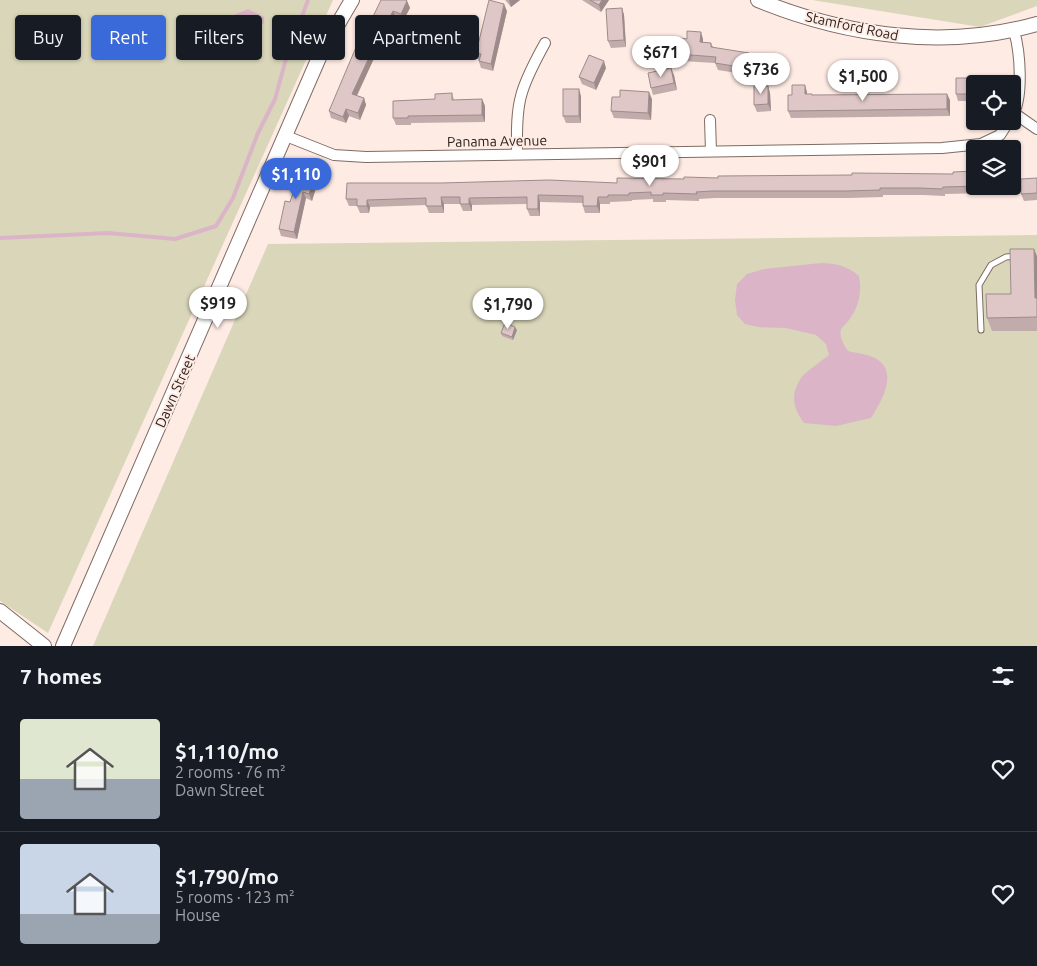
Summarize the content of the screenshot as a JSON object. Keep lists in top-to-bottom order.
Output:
{
  "streets": {
    "street": ["Stamford Road", "Panama Avenue", "Dawn Street"]
  },
  "crossings": [
    ["Stamford Road", "Panama Avenue"],
    ["Panama Avenue", "Dawn Street"]
  ],
  "page": {
    "chip": [
      "Buy",
      "Rent",
      "Filters",
      "New",
      "Apartment"
    ],
    "price": [
      "$671",
      "$736",
      "$1,500",
      "$901",
      "$1,110",
      "$919",
      "$1,790"
    ],
    "heading": "7 homes",
    "list": [
      {
        "name": "$1,110/mo",
        "note": "2 rooms · 76 m² · Dawn Street"
      },
      {
        "name": "$1,790/mo",
        "note": "5 rooms · 123 m² · House"
      }
    ]
  }
}
